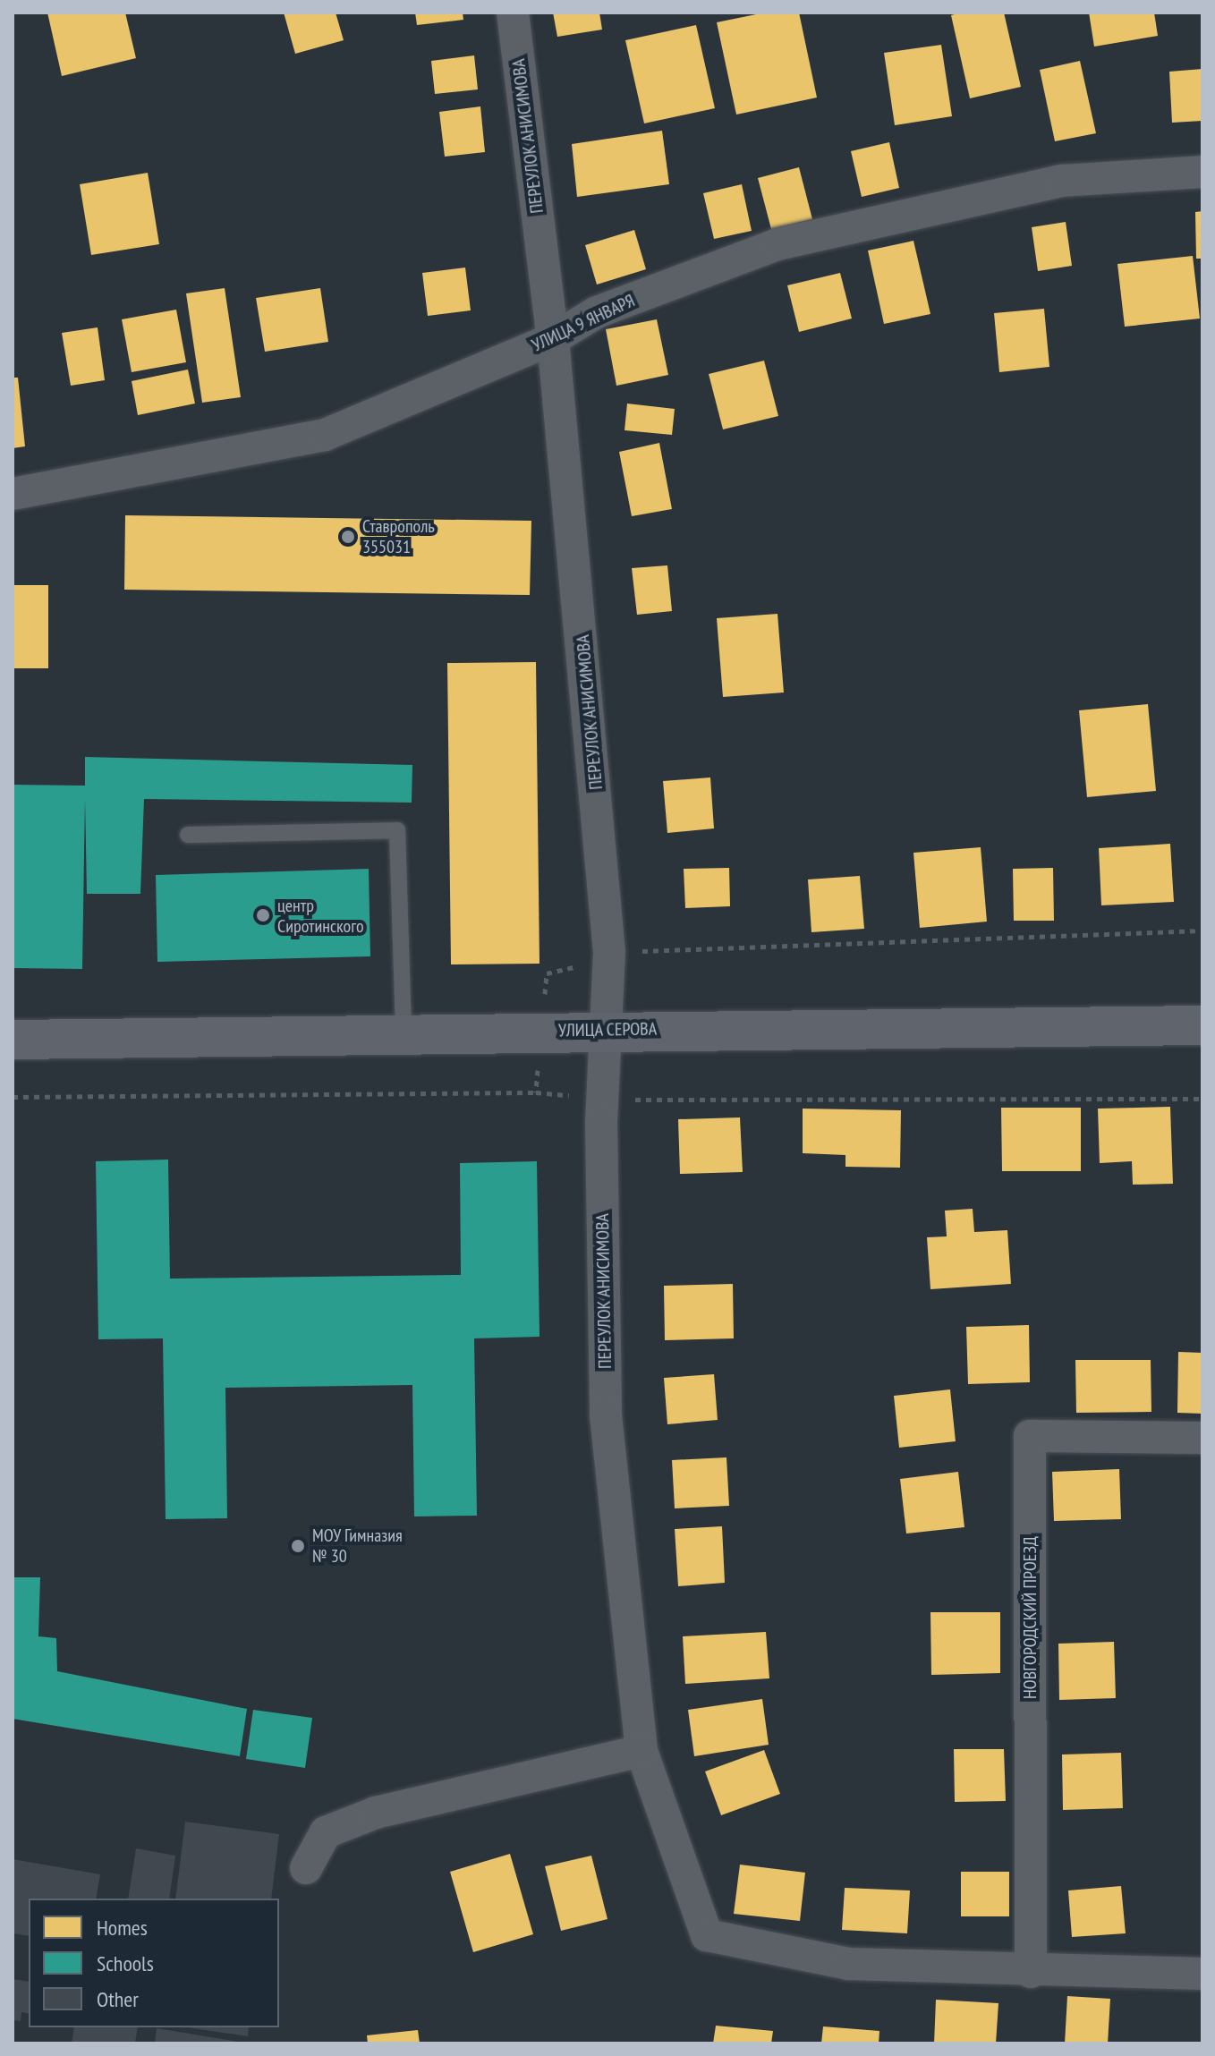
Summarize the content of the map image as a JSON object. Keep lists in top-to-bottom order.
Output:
{
  "streets": {
    "main road": ["УЛИЦА СЕРОВА"],
    "street": ["ПЕРЕУЛОК АНИСИМОВА", "УЛИЦА 9 ЯНВАРЯ", "НОВГОРОДСКИЙ ПРОЕЗД"]
  },
  "crossings": [
    ["ПЕРЕУЛОК АНИСИМОВА", "УЛИЦА 9 ЯНВАРЯ"],
    ["ПЕРЕУЛОК АНИСИМОВА", "УЛИЦА СЕРОВА"],
    ["ПЕРЕУЛОК АНИСИМОВА", "НОВГОРОДСКИЙ ПРОЕЗД"]
  ],
  "places": ["Ставрополь 355031", "центр Сиротинского", "МОУ Гимназия № 30"],
  "legend": ["Homes", "Schools", "Other"]
}
